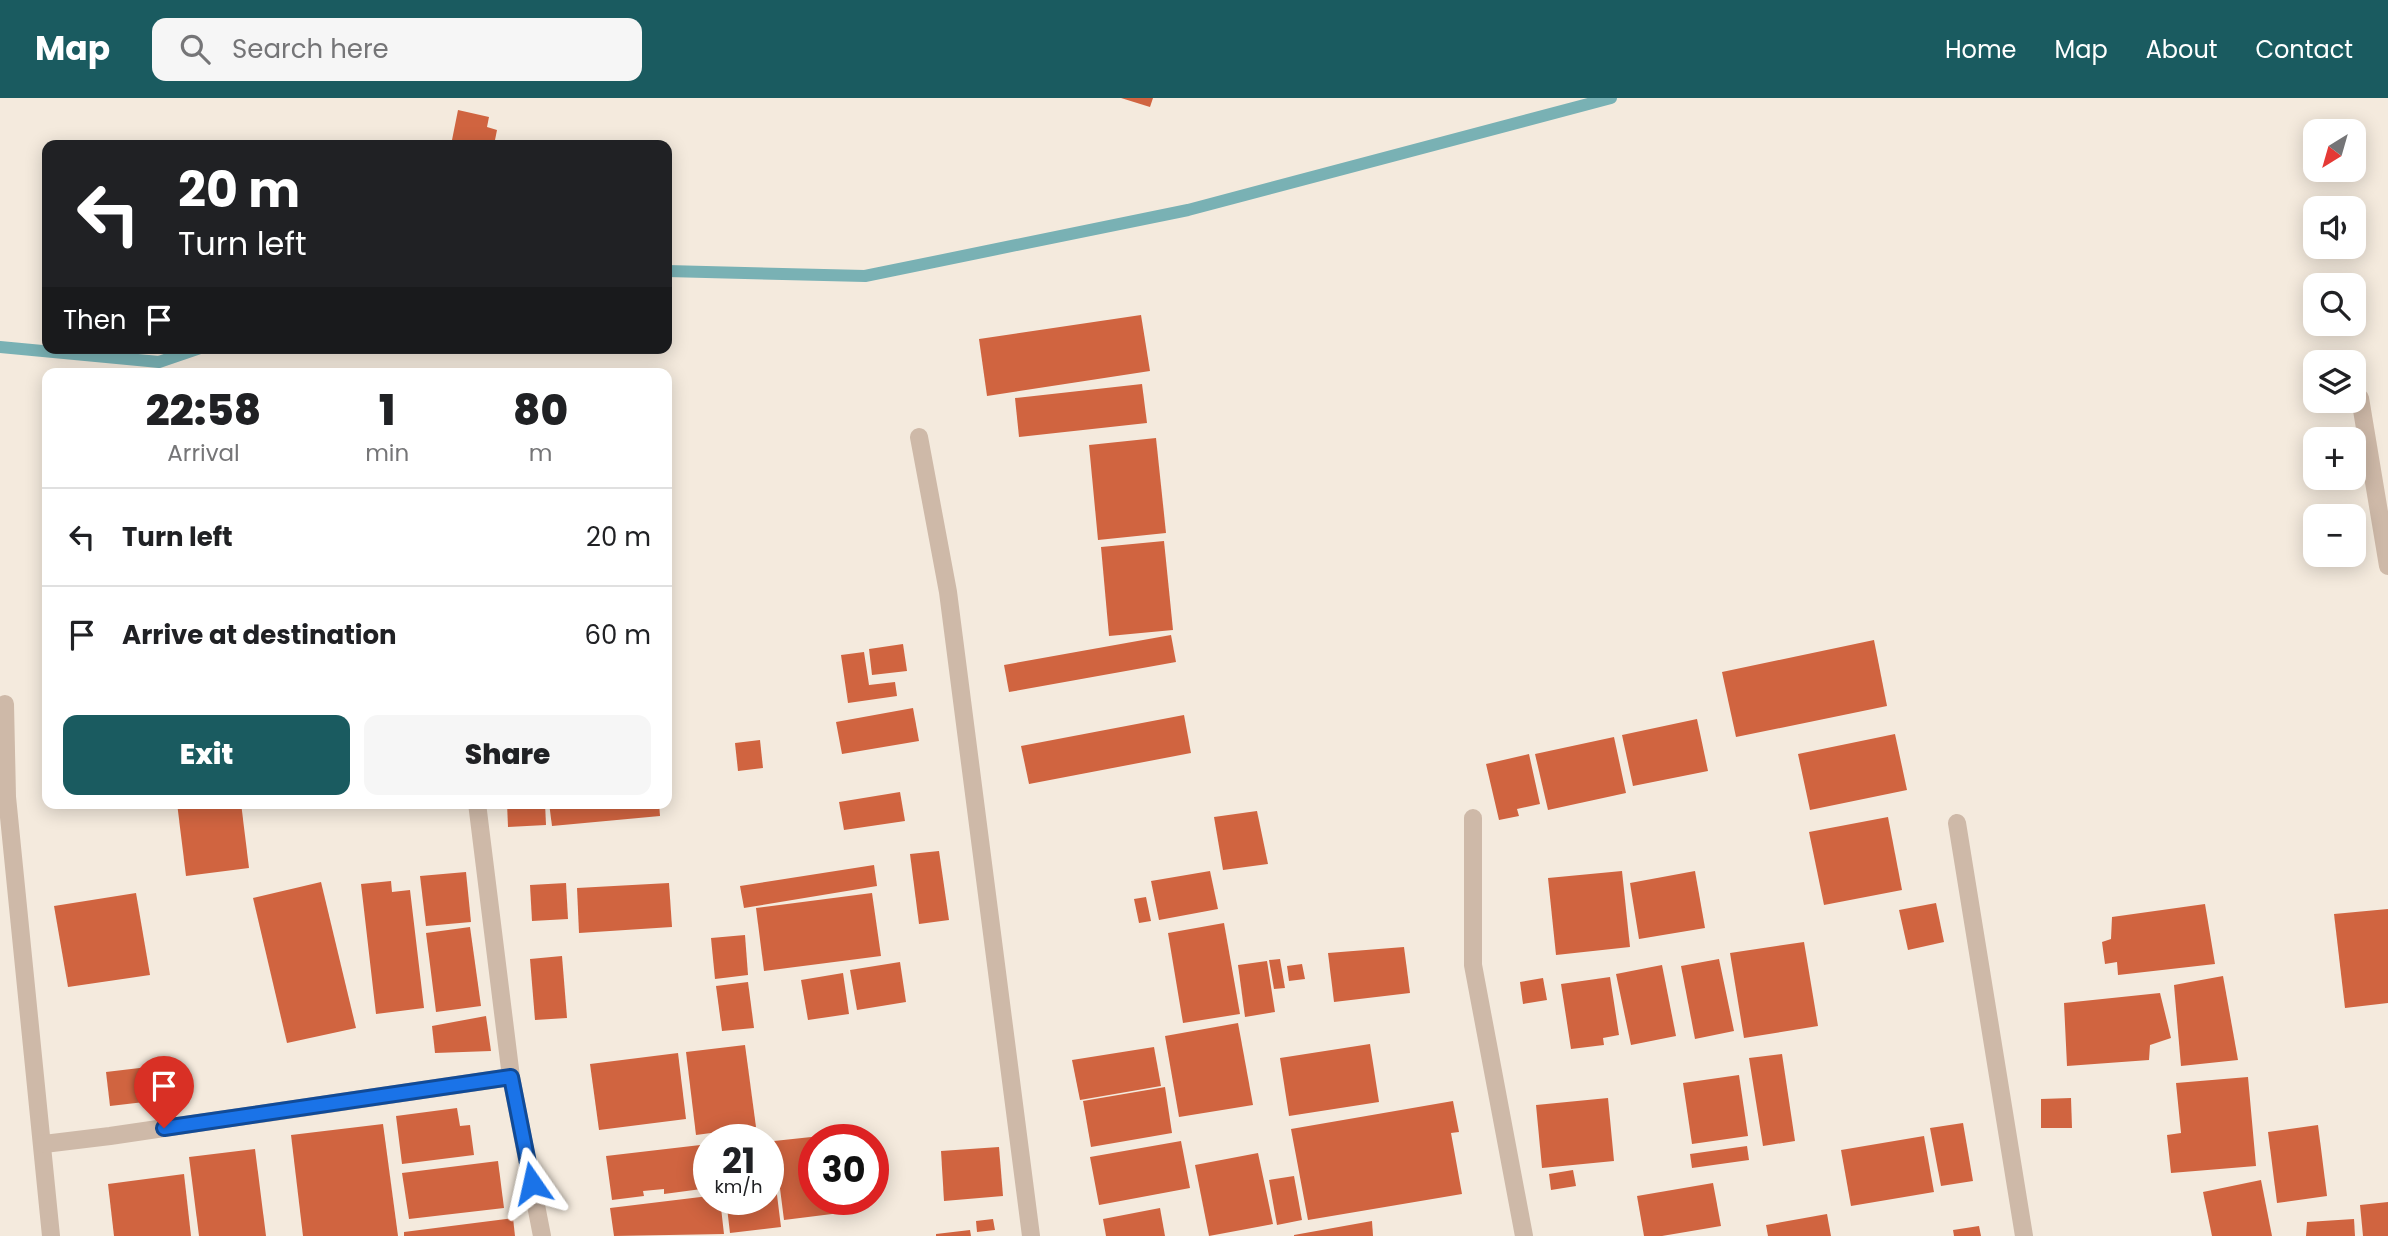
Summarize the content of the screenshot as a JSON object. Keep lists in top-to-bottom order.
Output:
{
  "north": "bottom left",
  "page": {
    "header": "Map",
    "search": "Search here",
    "nav": [
      "Home",
      "Map",
      "About",
      "Contact"
    ],
    "map_buttons": ["+", "−"],
    "turn": ["20 m", "Turn left"],
    "then": "Then",
    "eta": [
      "22:58",
      "Arrival",
      "1",
      "min",
      "80",
      "m"
    ],
    "list": [
      {
        "name": "Turn left",
        "value": "20 m"
      },
      {
        "name": "Arrive at destination",
        "value": "60 m"
      }
    ],
    "buttons": ["Exit", "Share"],
    "speed": "21 km/h",
    "limit": "30"
  }
}
